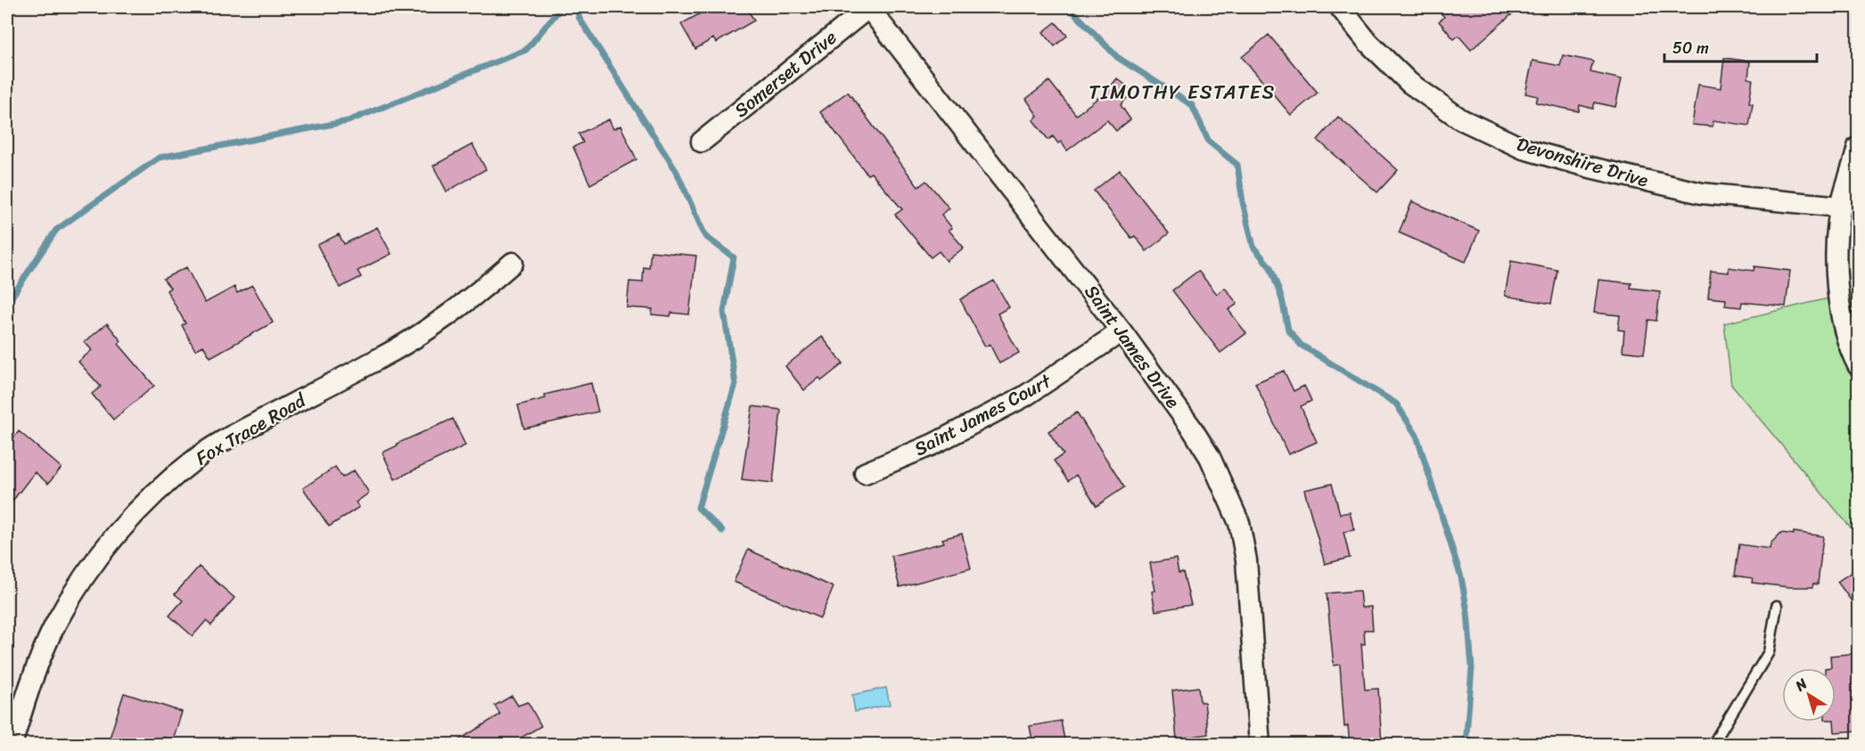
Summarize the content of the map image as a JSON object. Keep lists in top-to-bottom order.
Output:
{
  "streets": {
    "street": [
      "Somerset Drive",
      "Devonshire Drive",
      "Saint James Drive",
      "Saint James Court",
      "Fox Trace Road"
    ]
  },
  "crossings": [
    ["Somerset Drive", "Saint James Drive"],
    ["Saint James Drive", "Saint James Court"]
  ],
  "districts": ["TIMOTHY ESTATES"],
  "scale_bar": "50 m",
  "north": "top left"
}
